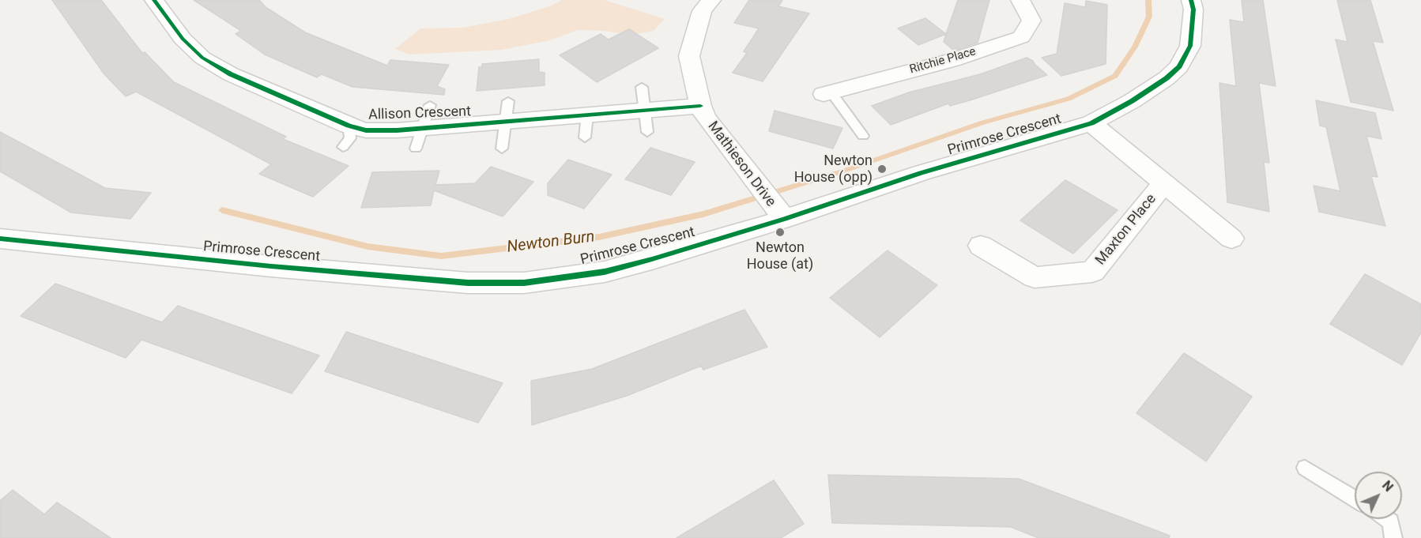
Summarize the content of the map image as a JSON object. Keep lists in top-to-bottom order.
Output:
{
  "streets": {
    "street": [
      "Ritchie Place",
      "Allison Crescent",
      "Primrose Crescent",
      "Mathieson Drive",
      "Maxton Place"
    ]
  },
  "crossings": [
    ["Allison Crescent", "Mathieson Drive"],
    ["Primrose Crescent", "Mathieson Drive"],
    ["Primrose Crescent", "Maxton Place"]
  ],
  "water": ["Newton Burn"],
  "places": ["Newton House (opp)", "Newton House (at)"],
  "north": "top right"
}
